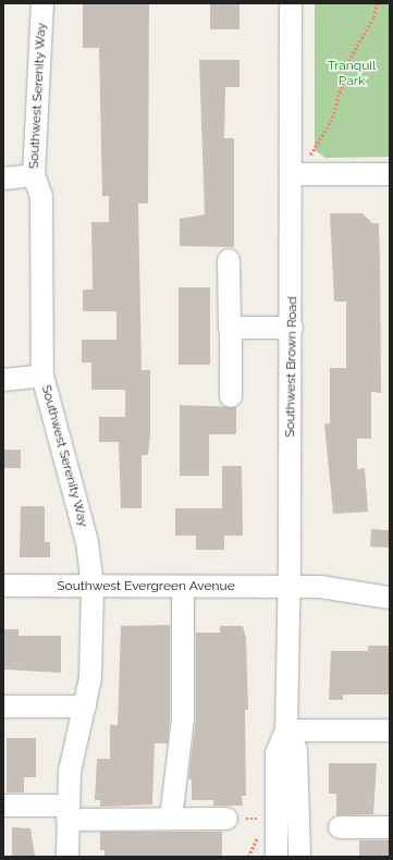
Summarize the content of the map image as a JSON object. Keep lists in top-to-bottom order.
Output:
{
  "streets": {
    "street": ["Southwest Serenity Way", "Southwest Brown Road", "Southwest Evergreen Avenue"]
  },
  "crossings": [
    ["Southwest Serenity Way", "Southwest Evergreen Avenue"],
    ["Southwest Brown Road", "Southwest Evergreen Avenue"]
  ],
  "parks": ["Tranquil Park"]
}
